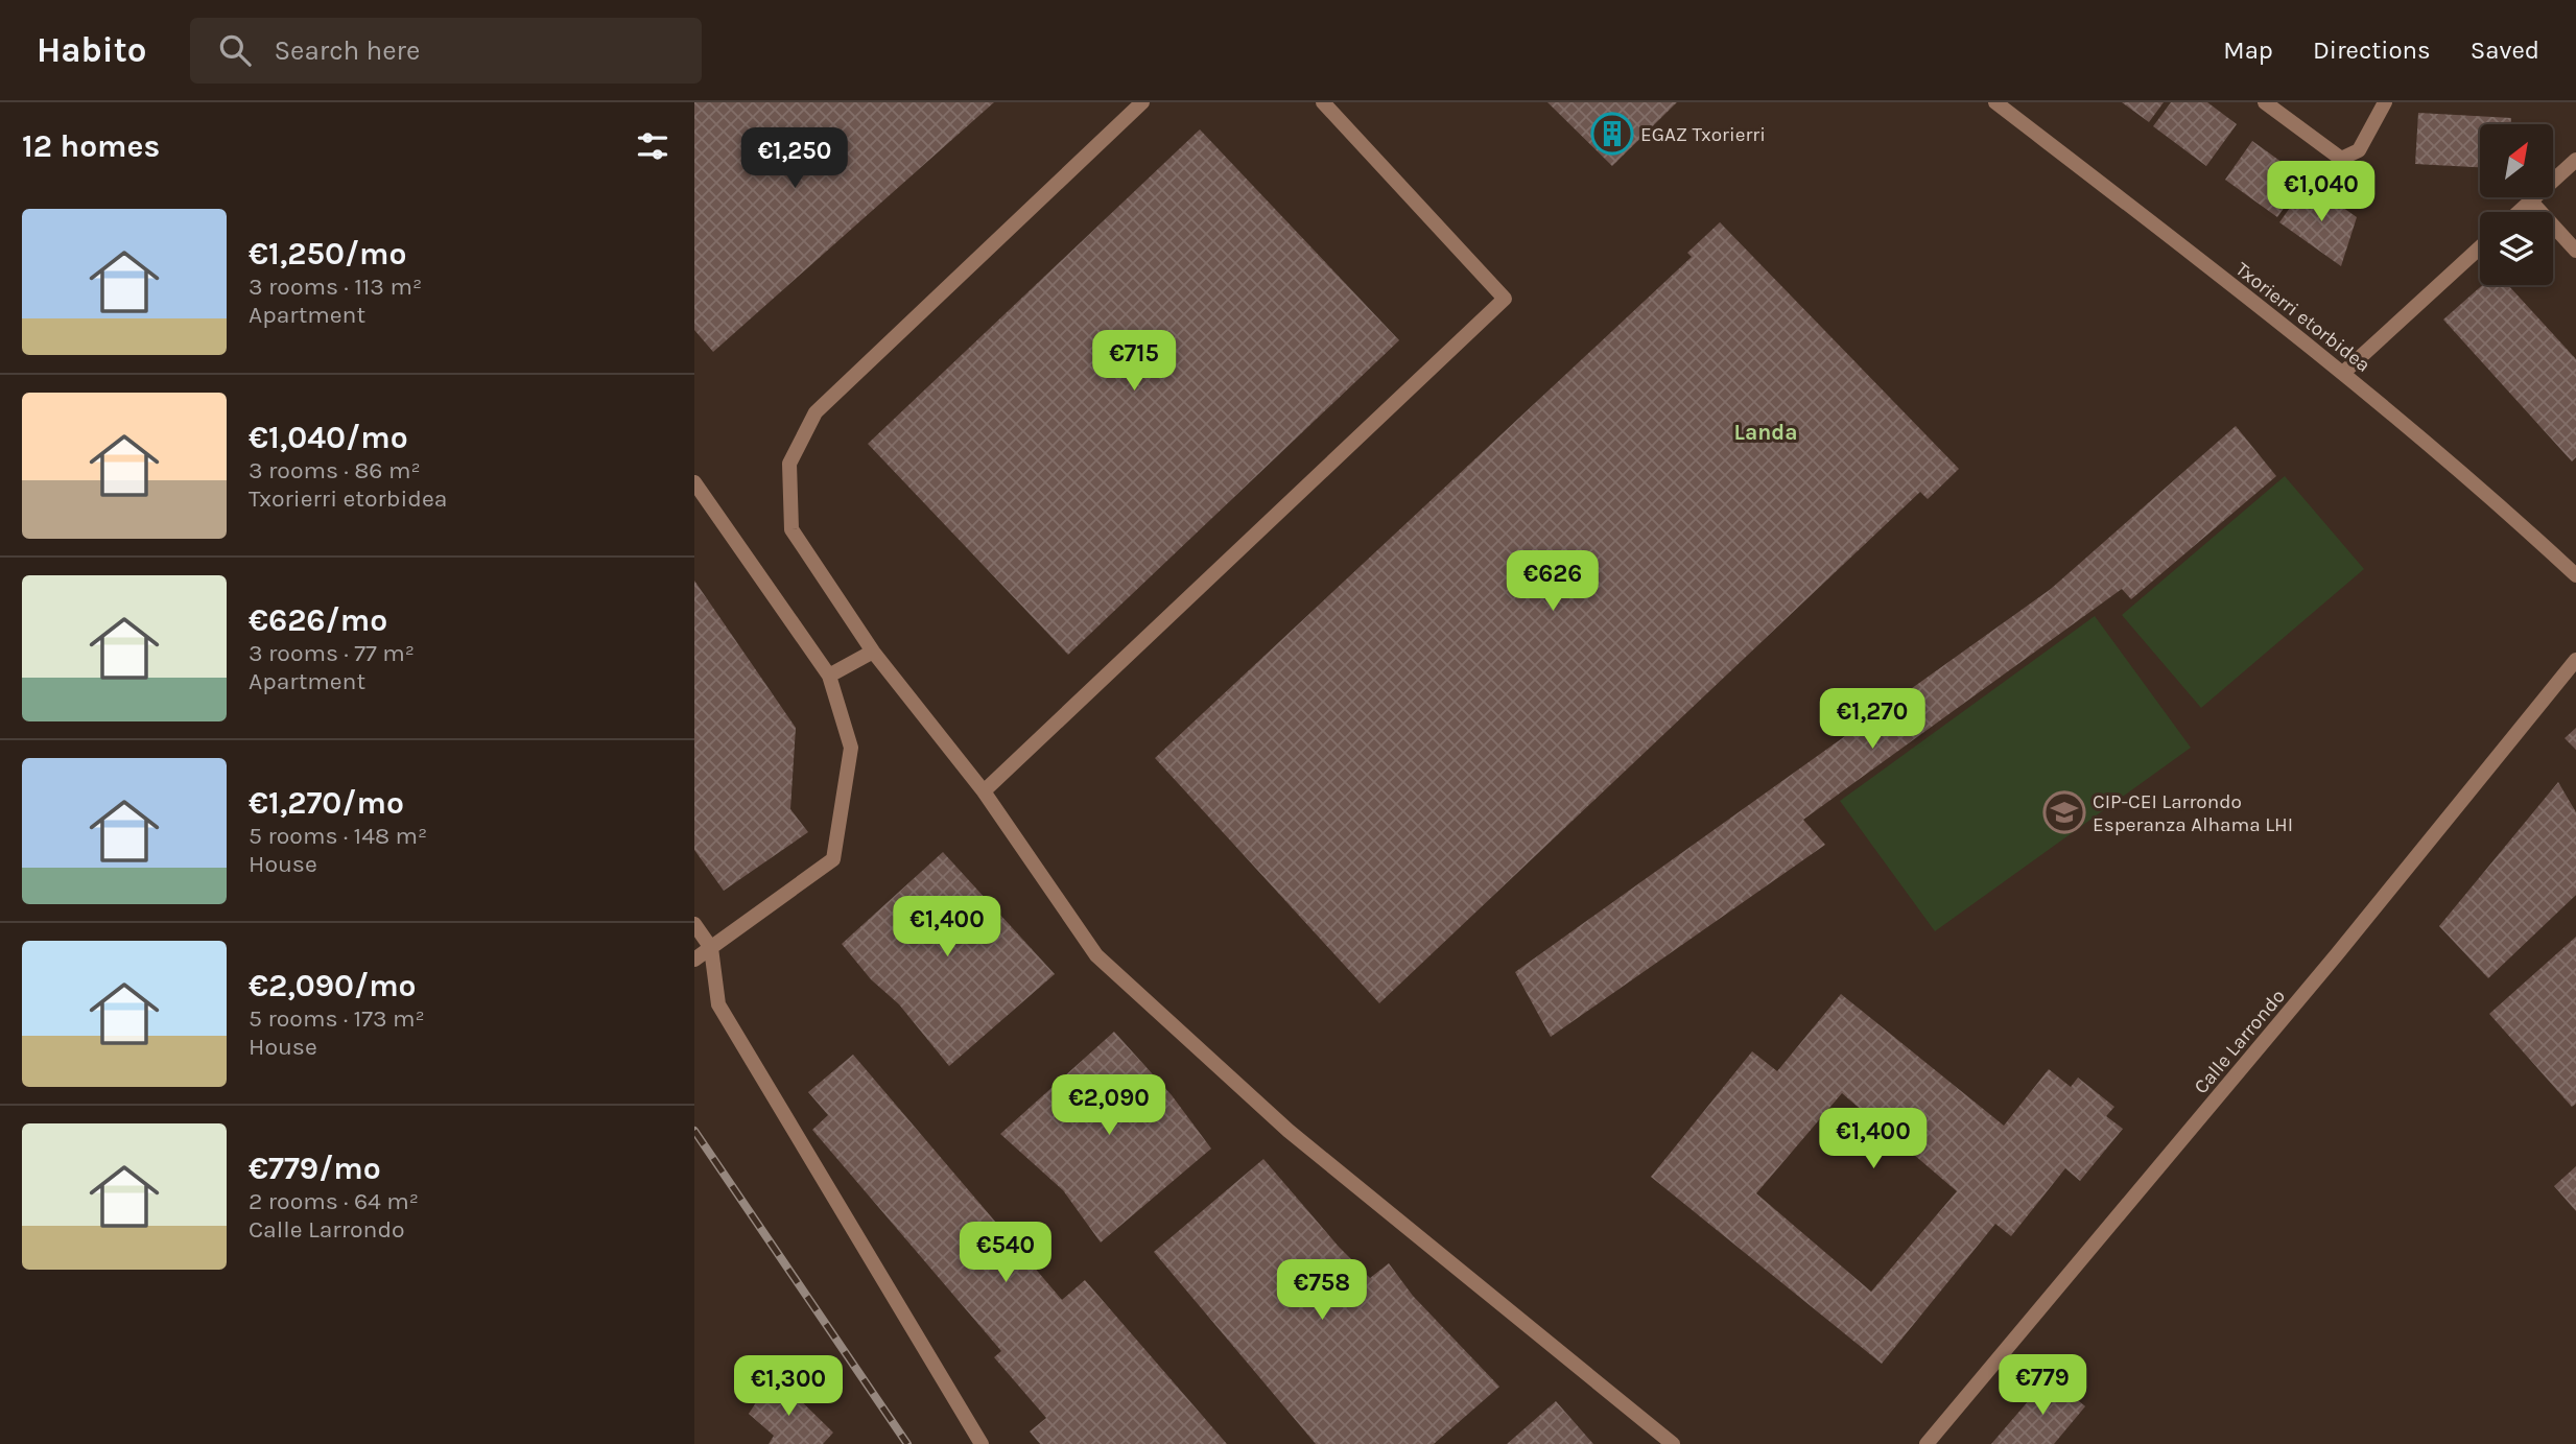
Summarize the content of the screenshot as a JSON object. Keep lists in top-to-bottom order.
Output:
{
  "streets": {
    "street": ["Txorierri etorbidea", "Calle Larrondo"]
  },
  "districts": ["Landa"],
  "places": {
    "building": ["EGAZ Txorierri"],
    "school or university": ["CIP-CEI Larrondo Esperanza Alhama LHI"]
  },
  "north": "top right",
  "page": {
    "header": "Habito",
    "search": "Search here",
    "nav": ["Map", "Directions", "Saved"],
    "heading": "12 homes",
    "price": [
      "€1,250",
      "€1,040",
      "€715",
      "€626",
      "€1,270",
      "€1,400",
      "€2,090",
      "€1,400",
      "€540",
      "€758",
      "€779",
      "€1,300"
    ],
    "list": [
      {
        "name": "€1,250/mo",
        "note": "3 rooms · 113 m² · Apartment"
      },
      {
        "name": "€1,040/mo",
        "note": "3 rooms · 86 m² · Txorierri etorbidea"
      },
      {
        "name": "€626/mo",
        "note": "3 rooms · 77 m² · Apartment"
      },
      {
        "name": "€1,270/mo",
        "note": "5 rooms · 148 m² · House"
      },
      {
        "name": "€2,090/mo",
        "note": "5 rooms · 173 m² · House"
      },
      {
        "name": "€779/mo",
        "note": "2 rooms · 64 m² · Calle Larrondo"
      }
    ]
  }
}
